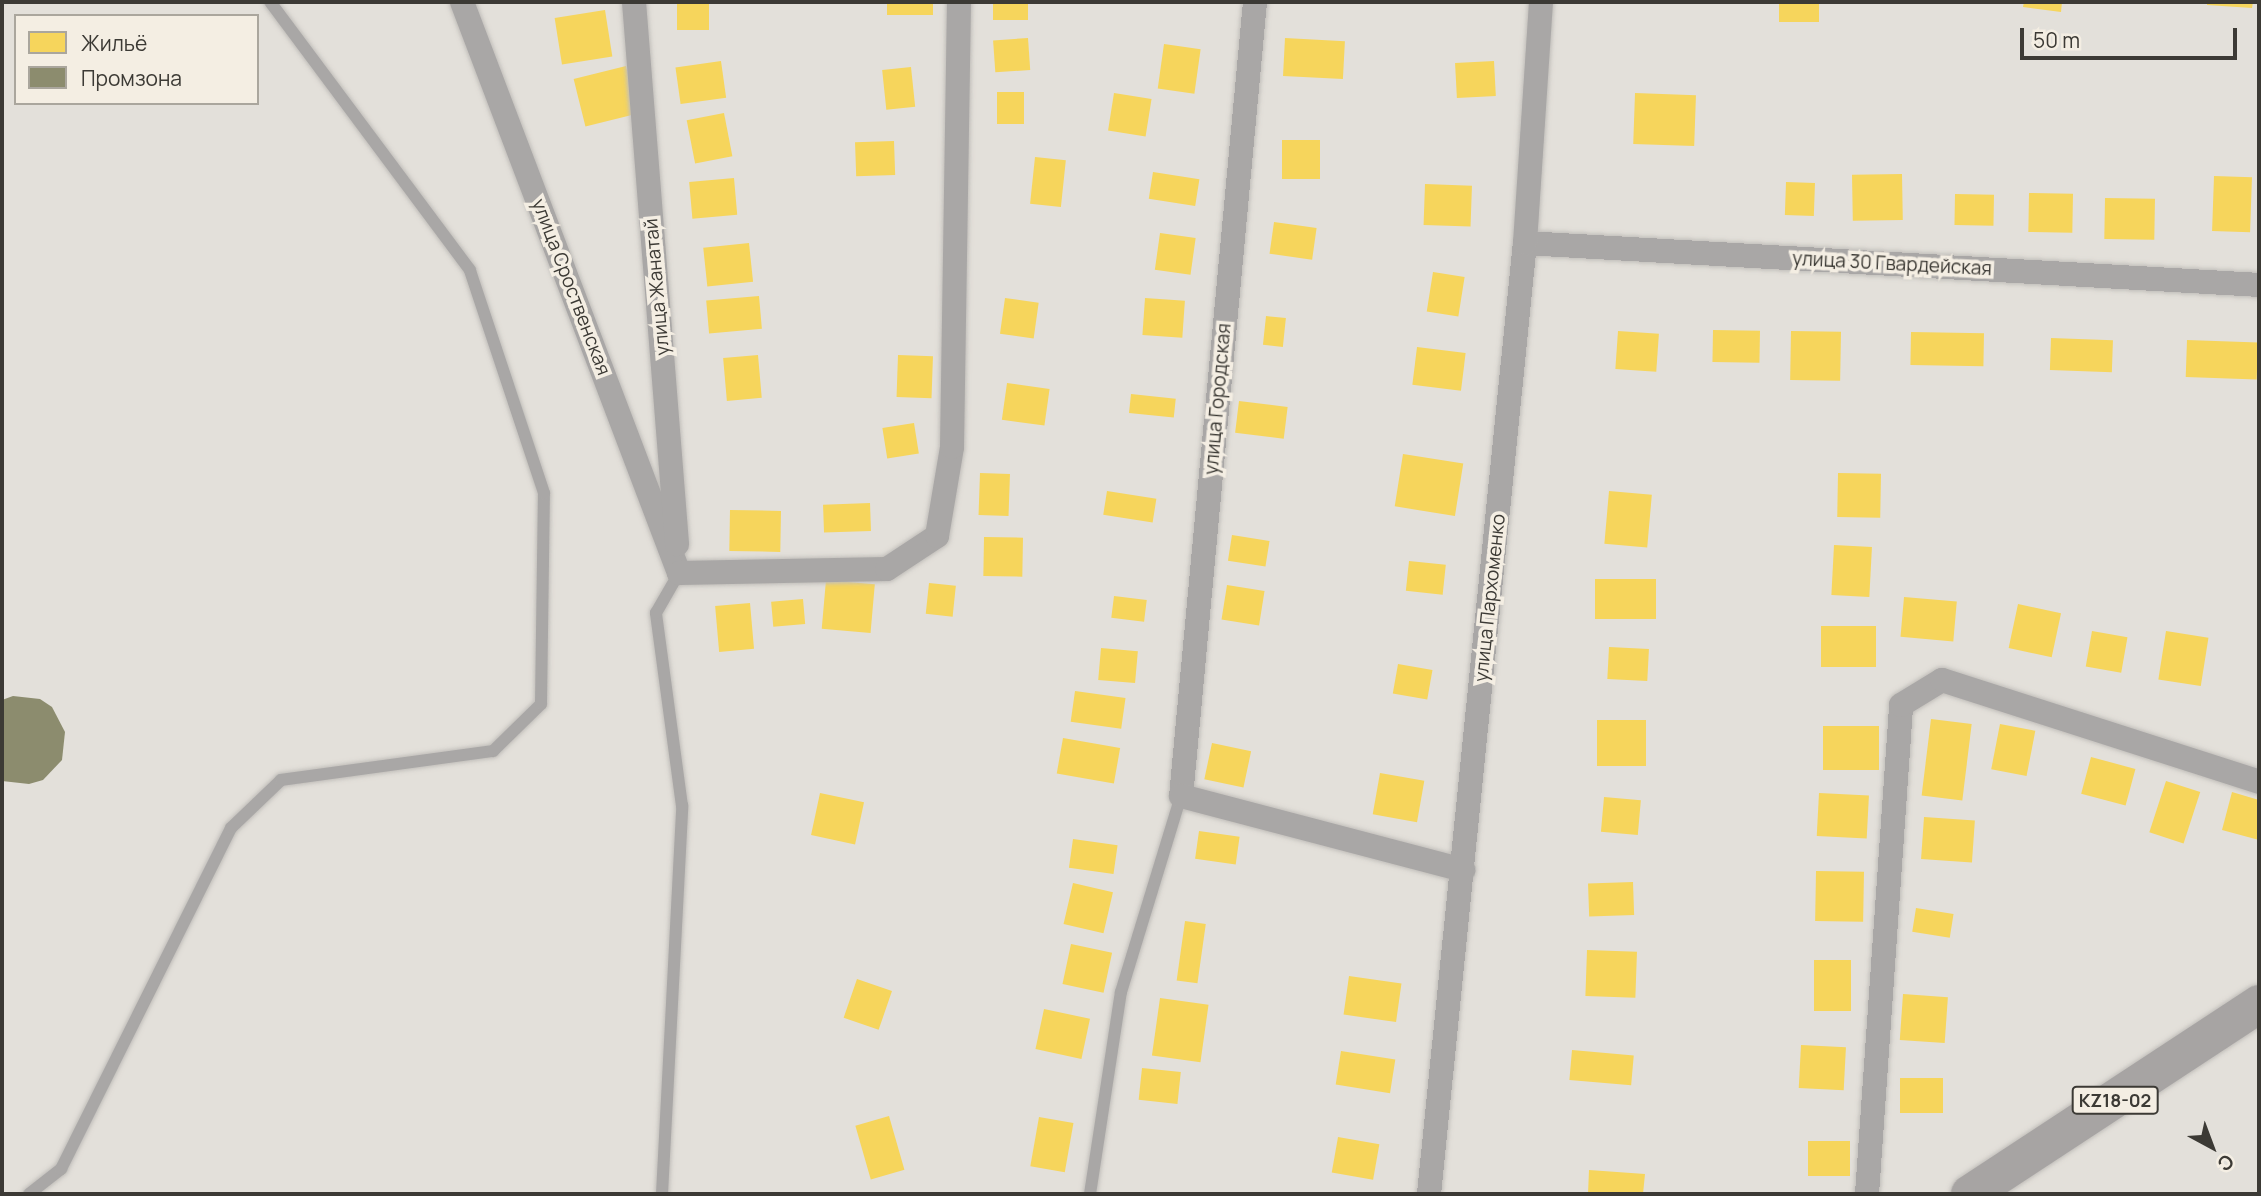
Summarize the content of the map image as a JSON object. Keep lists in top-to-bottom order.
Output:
{
  "streets": {
    "highway": ["KZ18-02"],
    "street": [
      "улица 30 Гвардейская",
      "улица Сроственская",
      "улица Жанатай",
      "улица Городская",
      "улица Пархоменко"
    ]
  },
  "crossings": [
    ["улица 30 Гвардейская", "улица Пархоменко"],
    ["улица Сроственская", "улица Жанатай"]
  ],
  "legend": ["Жильё", "Промзона"],
  "scale_bar": "50 m",
  "north": "bottom right"
}
